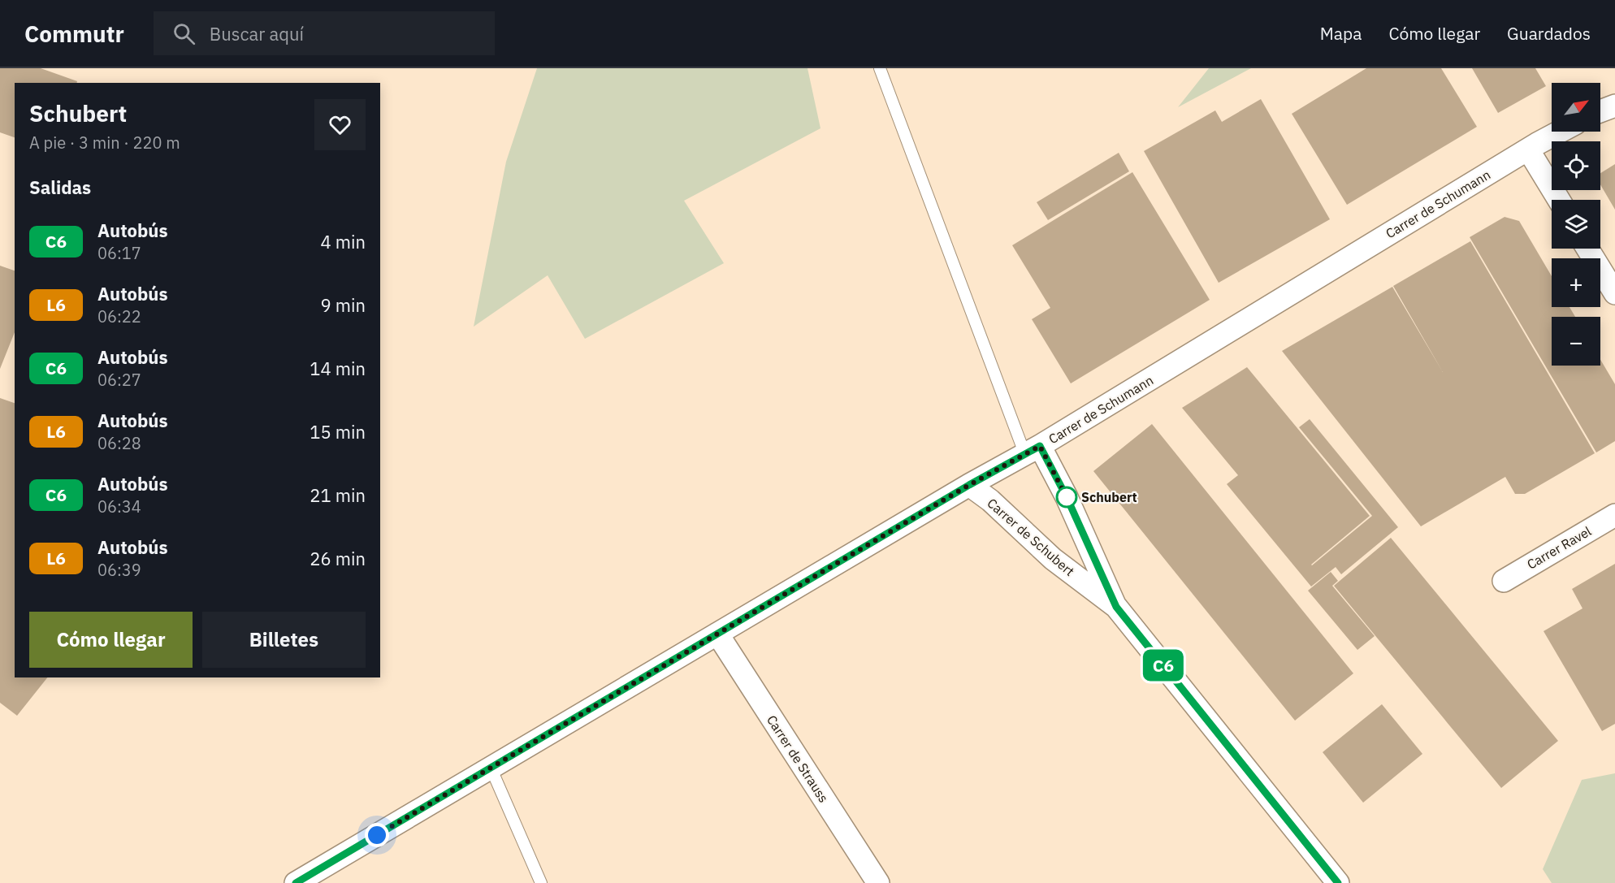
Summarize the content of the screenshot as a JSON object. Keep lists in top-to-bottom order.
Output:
{
  "streets": {
    "street": [
      "Carrer de Schumann",
      "Carrer de Schubert",
      "Carrer Ravel",
      "Carrer de Strauss"
    ]
  },
  "crossings": [
    ["Carrer de Schumann", "Carrer de Schubert"],
    ["Carrer de Schumann", "Carrer de Strauss"]
  ],
  "places": ["Schubert"],
  "lines": ["bus line C6"],
  "north": "top right",
  "page": {
    "header": "Commutr",
    "search": "Buscar aquí",
    "nav": ["Mapa", "Cómo llegar", "Guardados"],
    "on_map": "C6",
    "map_buttons": ["+", "−"],
    "heading": [
      ["Schubert", "A pie · 3 min · 220 m"],
      "Salidas"
    ],
    "list": [
      {
        "mark": "C6",
        "name": "Autobús",
        "note": "06:17",
        "value": "4 min"
      },
      {
        "mark": "L6",
        "name": "Autobús",
        "note": "06:22",
        "value": "9 min"
      },
      {
        "mark": "C6",
        "name": "Autobús",
        "note": "06:27",
        "value": "14 min"
      },
      {
        "mark": "L6",
        "name": "Autobús",
        "note": "06:28",
        "value": "15 min"
      },
      {
        "mark": "C6",
        "name": "Autobús",
        "note": "06:34",
        "value": "21 min"
      },
      {
        "mark": "L6",
        "name": "Autobús",
        "note": "06:39",
        "value": "26 min"
      }
    ],
    "buttons": ["Cómo llegar", "Billetes"]
  }
}
